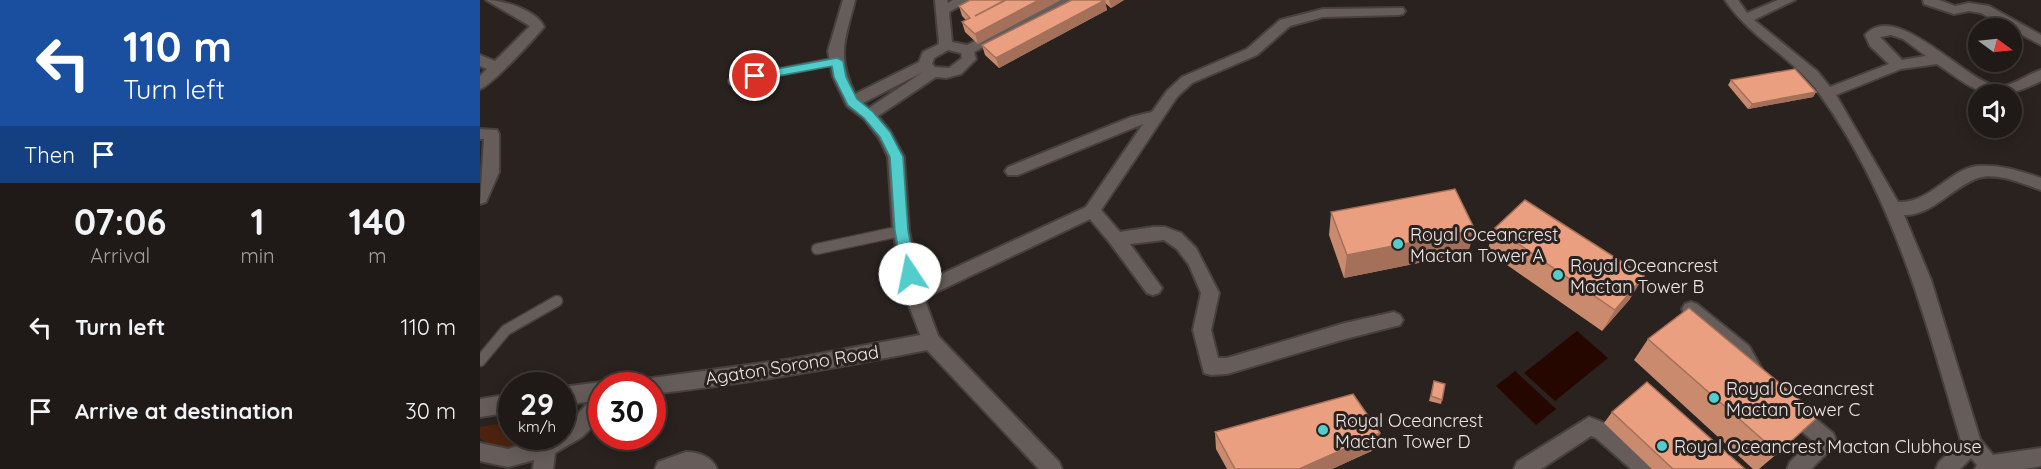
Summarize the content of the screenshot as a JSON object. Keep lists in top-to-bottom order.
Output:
{
  "streets": {
    "street": ["Agaton Sorono Road"]
  },
  "places": [
    "Royal Oceancrest Mactan Tower A",
    "Royal Oceancrest Mactan Tower B",
    "Royal Oceancrest Mactan Tower C",
    "Royal Oceancrest Mactan Tower D",
    "Royal Oceancrest Mactan Clubhouse"
  ],
  "north": "right",
  "page": {
    "turn": ["110 m", "Turn left"],
    "then": "Then",
    "eta": [
      "07:06",
      "Arrival",
      "1",
      "min",
      "140",
      "m"
    ],
    "list": [
      {
        "name": "Turn left",
        "value": "110 m"
      },
      {
        "name": "Arrive at destination",
        "value": "30 m"
      }
    ],
    "speed": "29 km/h",
    "limit": "30"
  }
}
